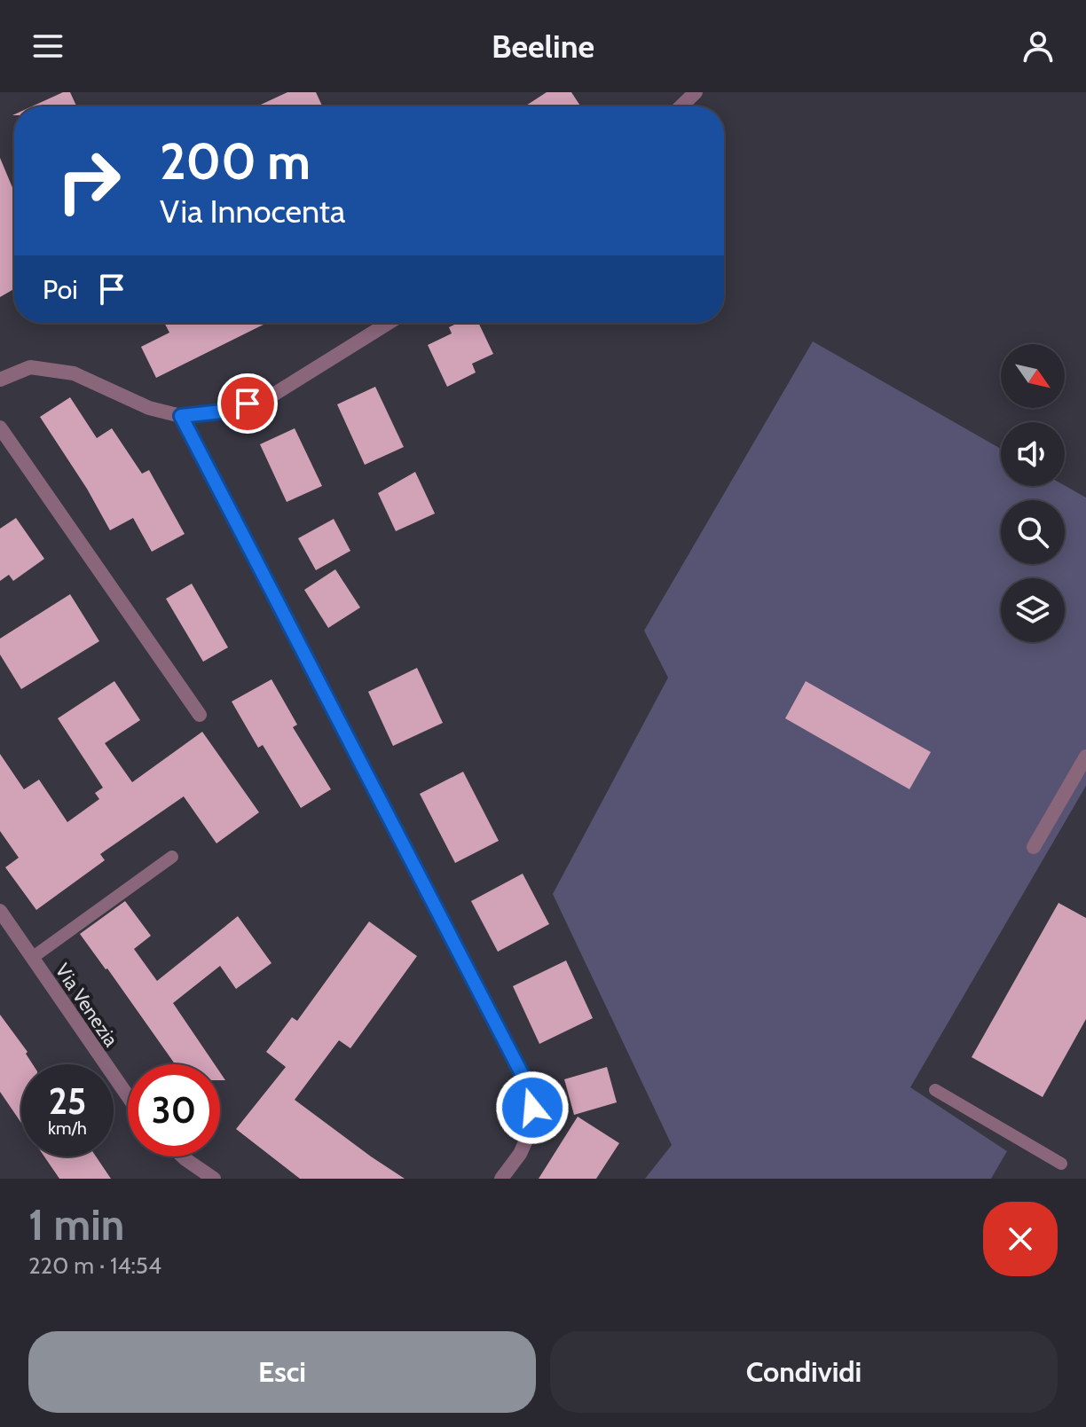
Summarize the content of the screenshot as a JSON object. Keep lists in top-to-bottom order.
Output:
{
  "streets": {
    "street": ["Via Venezia"]
  },
  "north": "bottom right",
  "page": {
    "header": "Beeline",
    "turn": ["200 m", "Via Innocenta"],
    "then": "Poi",
    "speed": "25 km/h",
    "limit": "30",
    "heading": ["1 min", "220 m · 14:54"],
    "buttons": ["Esci", "Condividi"]
  }
}
